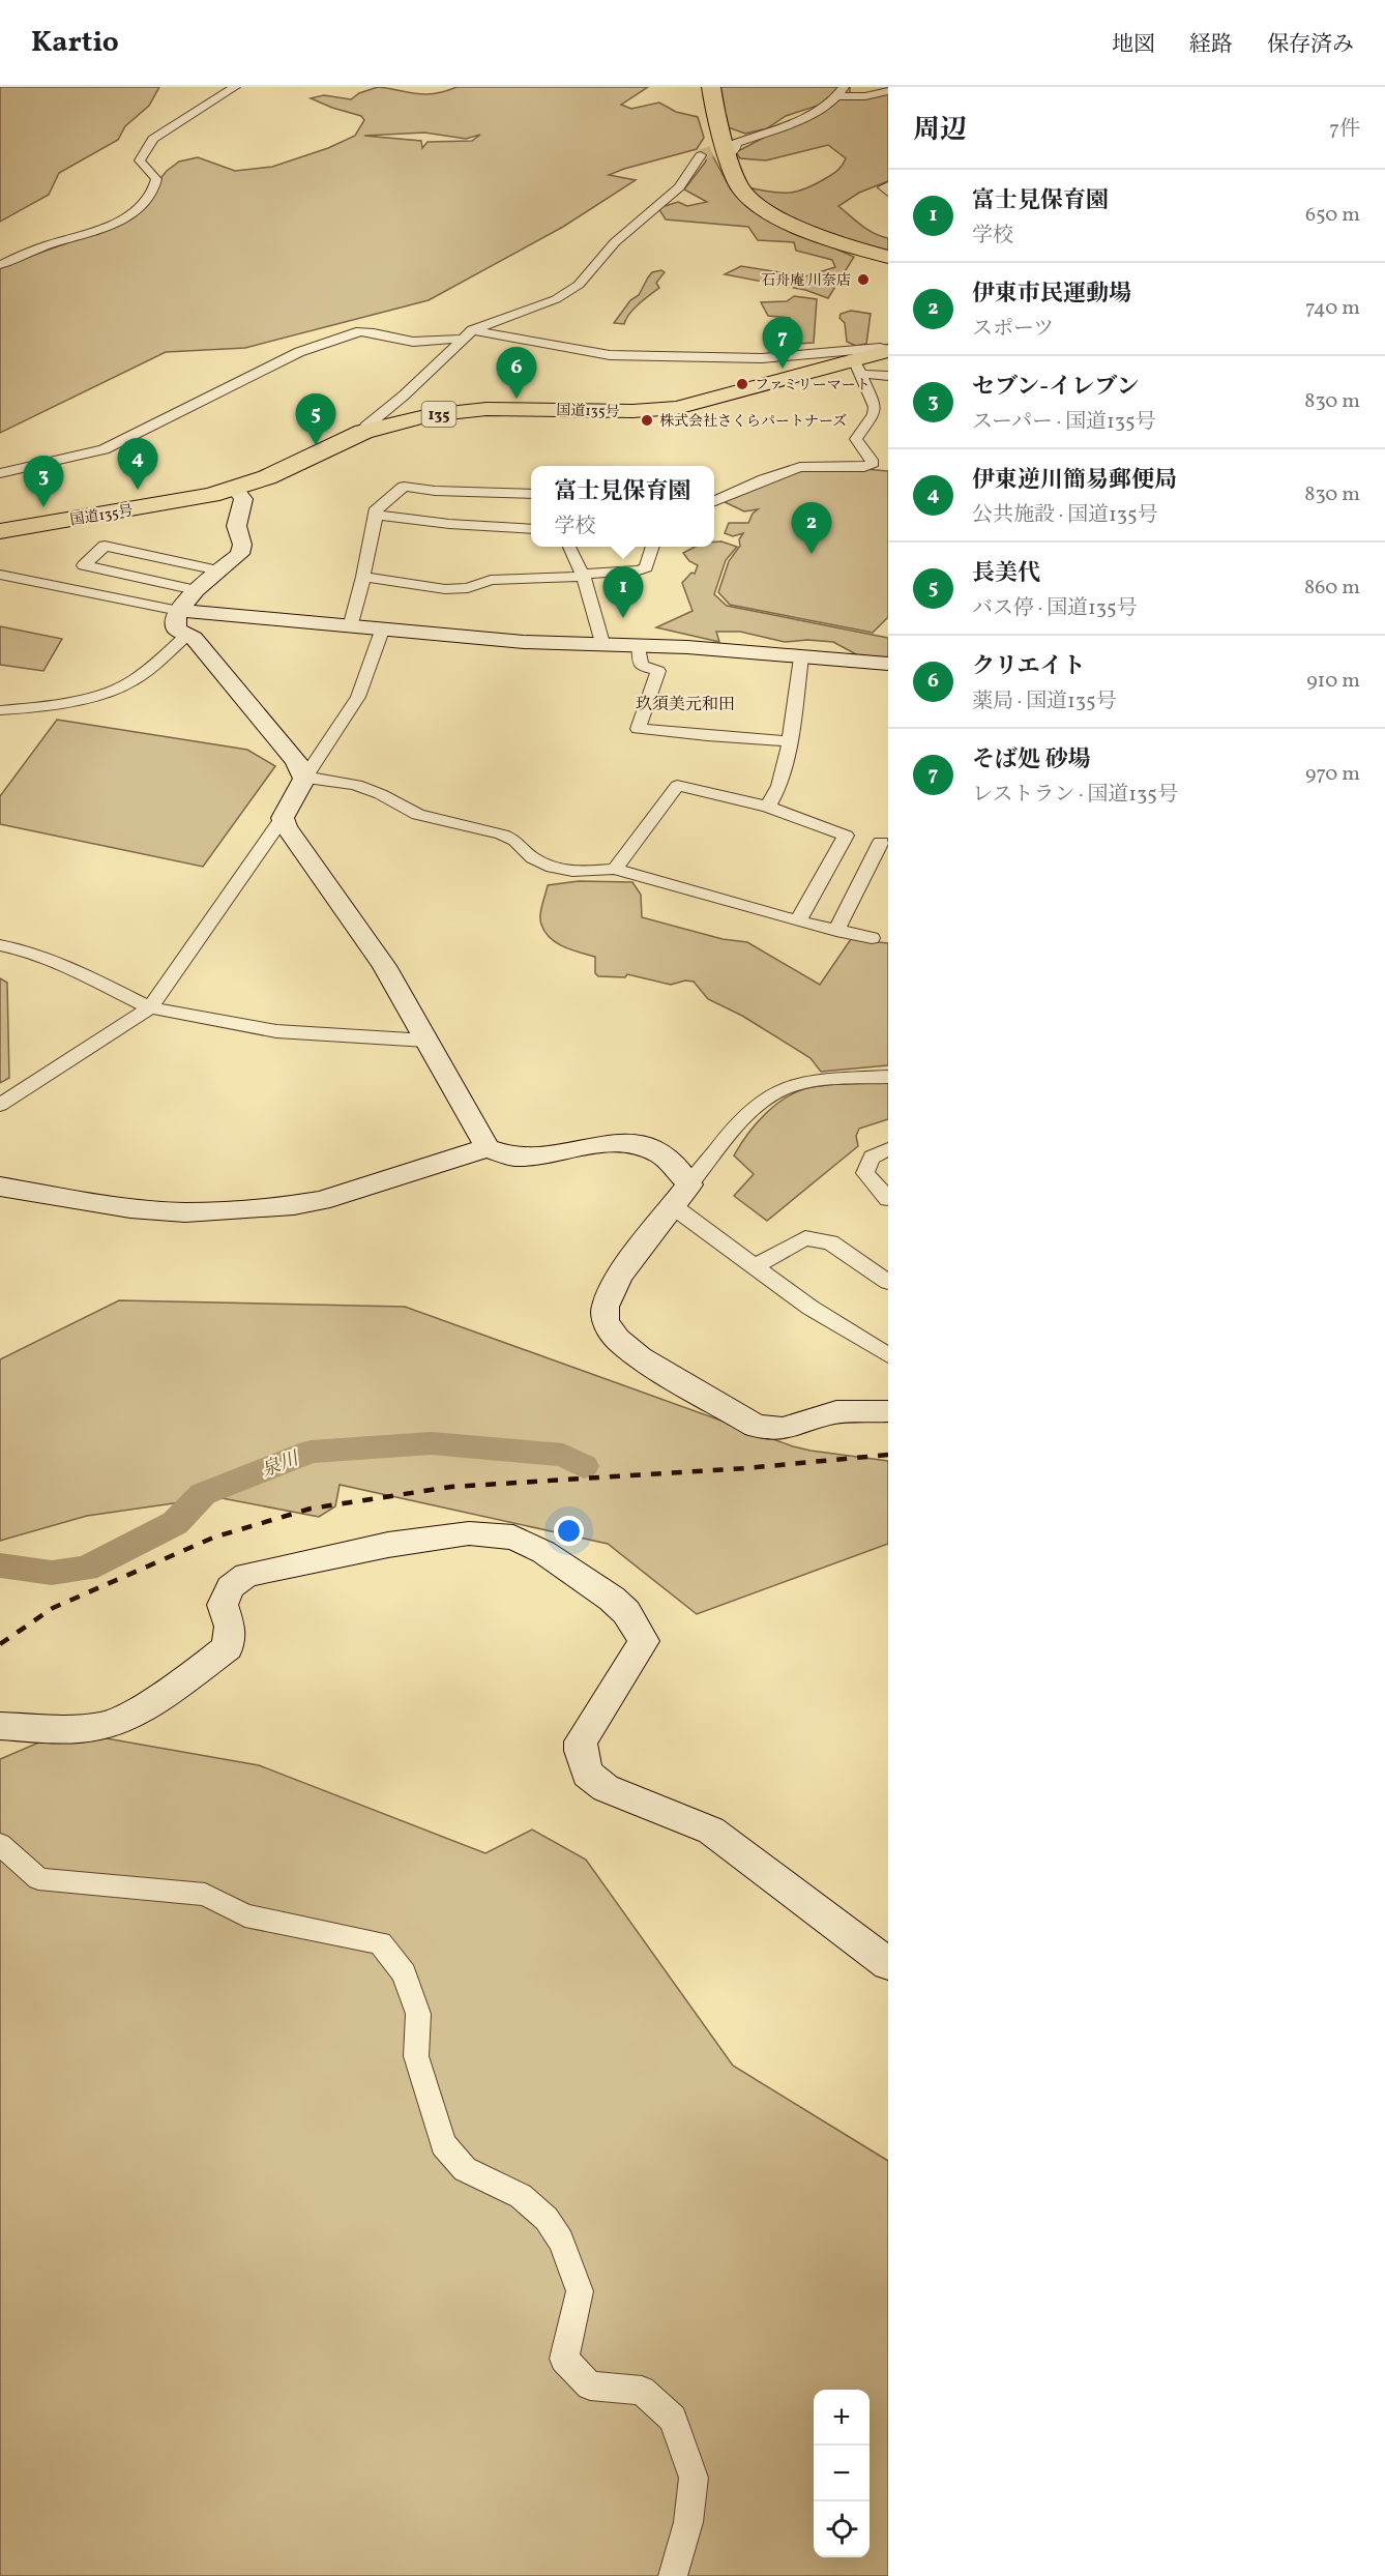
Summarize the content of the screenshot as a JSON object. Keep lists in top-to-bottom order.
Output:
{
  "streets": {
    "highway": ["国道135号", "135"]
  },
  "districts": ["玖須美元和田"],
  "water": ["泉川"],
  "places": ["石舟庵 川奈店", "ファミリーマート", "株式会社さくらパートナーズ"],
  "page": {
    "header": "Kartio",
    "nav": ["地図", "経路", "保存済み"],
    "heading": ["周辺", "7件"],
    "list": [
      {
        "mark": "1",
        "name": "富士見保育園",
        "note": "学校",
        "value": "650 m"
      },
      {
        "mark": "2",
        "name": "伊東市民運動場",
        "note": "スポーツ",
        "value": "740 m"
      },
      {
        "mark": "3",
        "name": "セブン-イレブン",
        "note": "スーパー · 国道135号",
        "value": "830 m"
      },
      {
        "mark": "4",
        "name": "伊東逆川簡易郵便局",
        "note": "公共施設 · 国道135号",
        "value": "830 m"
      },
      {
        "mark": "5",
        "name": "長美代",
        "note": "バス停 · 国道135号",
        "value": "860 m"
      },
      {
        "mark": "6",
        "name": "クリエイト",
        "note": "薬局 · 国道135号",
        "value": "910 m"
      },
      {
        "mark": "7",
        "name": "そば処 砂場",
        "note": "レストラン · 国道135号",
        "value": "970 m"
      }
    ],
    "pins": [
      "7",
      "6",
      "5",
      "4",
      "3",
      "2",
      "1"
    ],
    "popup": ["富士見保育園", "学校"],
    "map_buttons": ["+", "−"]
  }
}
